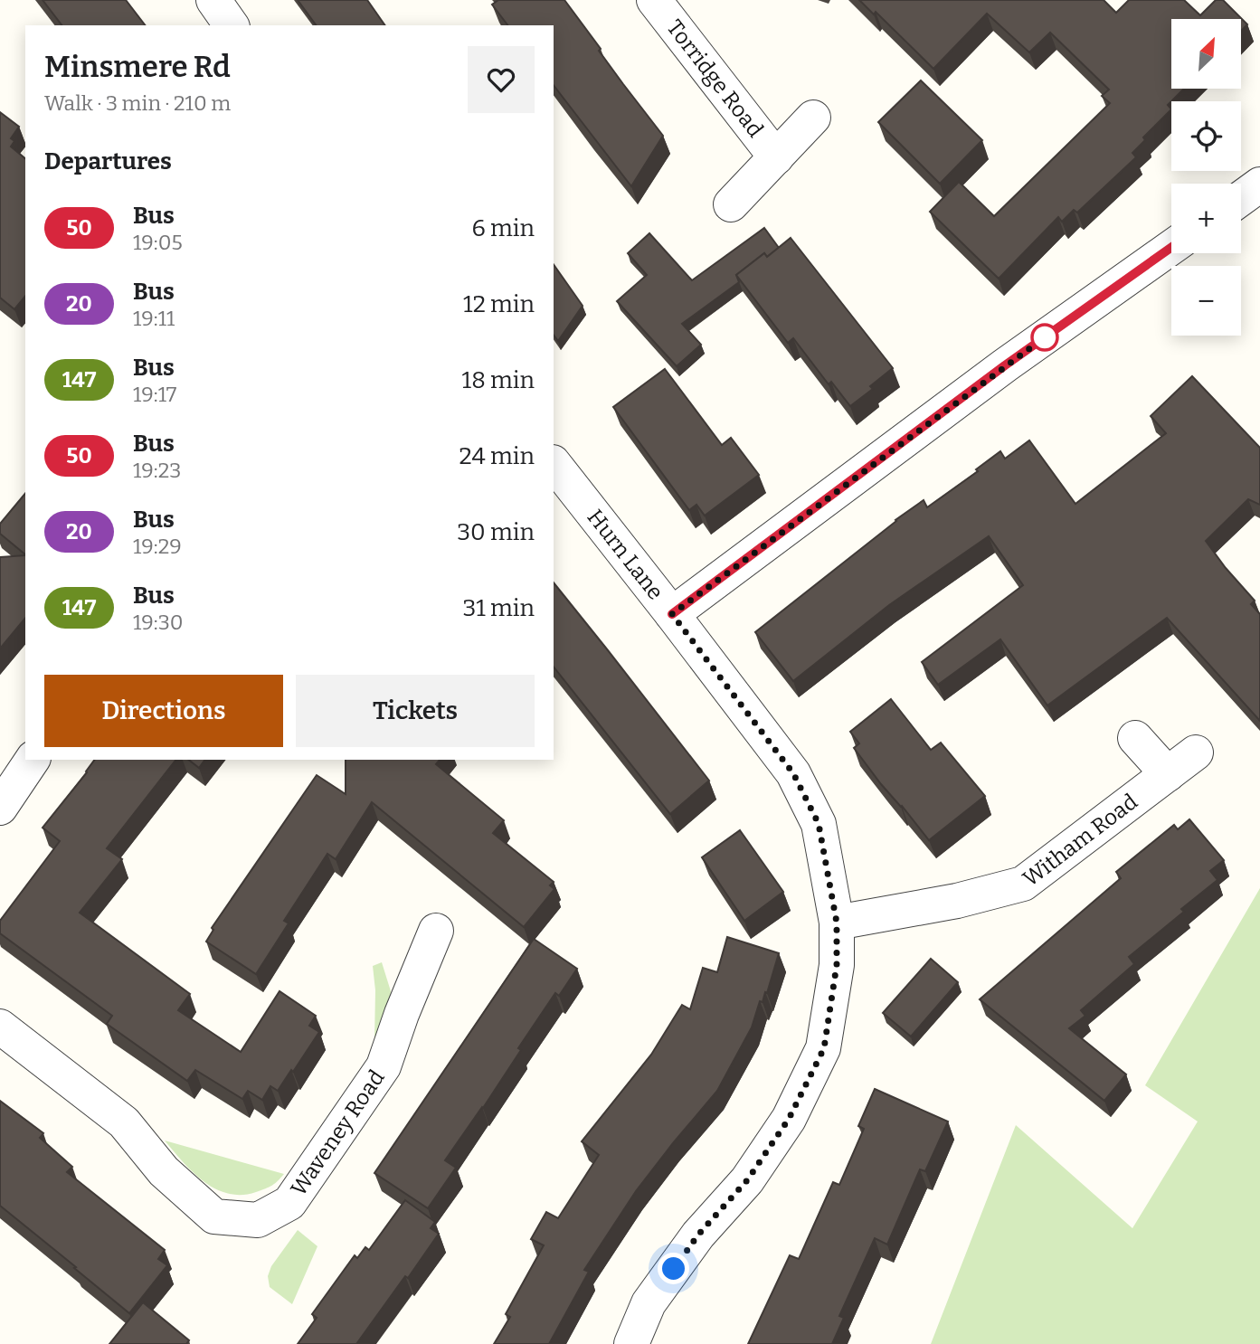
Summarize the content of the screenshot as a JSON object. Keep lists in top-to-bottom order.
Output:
{
  "streets": {
    "street": [
      "Torridge Road",
      "Hurn Lane",
      "Witham Road",
      "Waveney Road"
    ]
  },
  "crossings": [
    ["Hurn Lane", "Witham Road"]
  ],
  "lines": ["bus line 50"],
  "north": "top right",
  "page": {
    "map_buttons": ["+", "−"],
    "heading": [
      ["Minsmere Rd", "Walk · 3 min · 210 m"],
      "Departures"
    ],
    "list": [
      {
        "mark": "50",
        "name": "Bus",
        "note": "19:05",
        "value": "6 min"
      },
      {
        "mark": "20",
        "name": "Bus",
        "note": "19:11",
        "value": "12 min"
      },
      {
        "mark": "147",
        "name": "Bus",
        "note": "19:17",
        "value": "18 min"
      },
      {
        "mark": "50",
        "name": "Bus",
        "note": "19:23",
        "value": "24 min"
      },
      {
        "mark": "20",
        "name": "Bus",
        "note": "19:29",
        "value": "30 min"
      },
      {
        "mark": "147",
        "name": "Bus",
        "note": "19:30",
        "value": "31 min"
      }
    ],
    "buttons": ["Directions", "Tickets"]
  }
}
